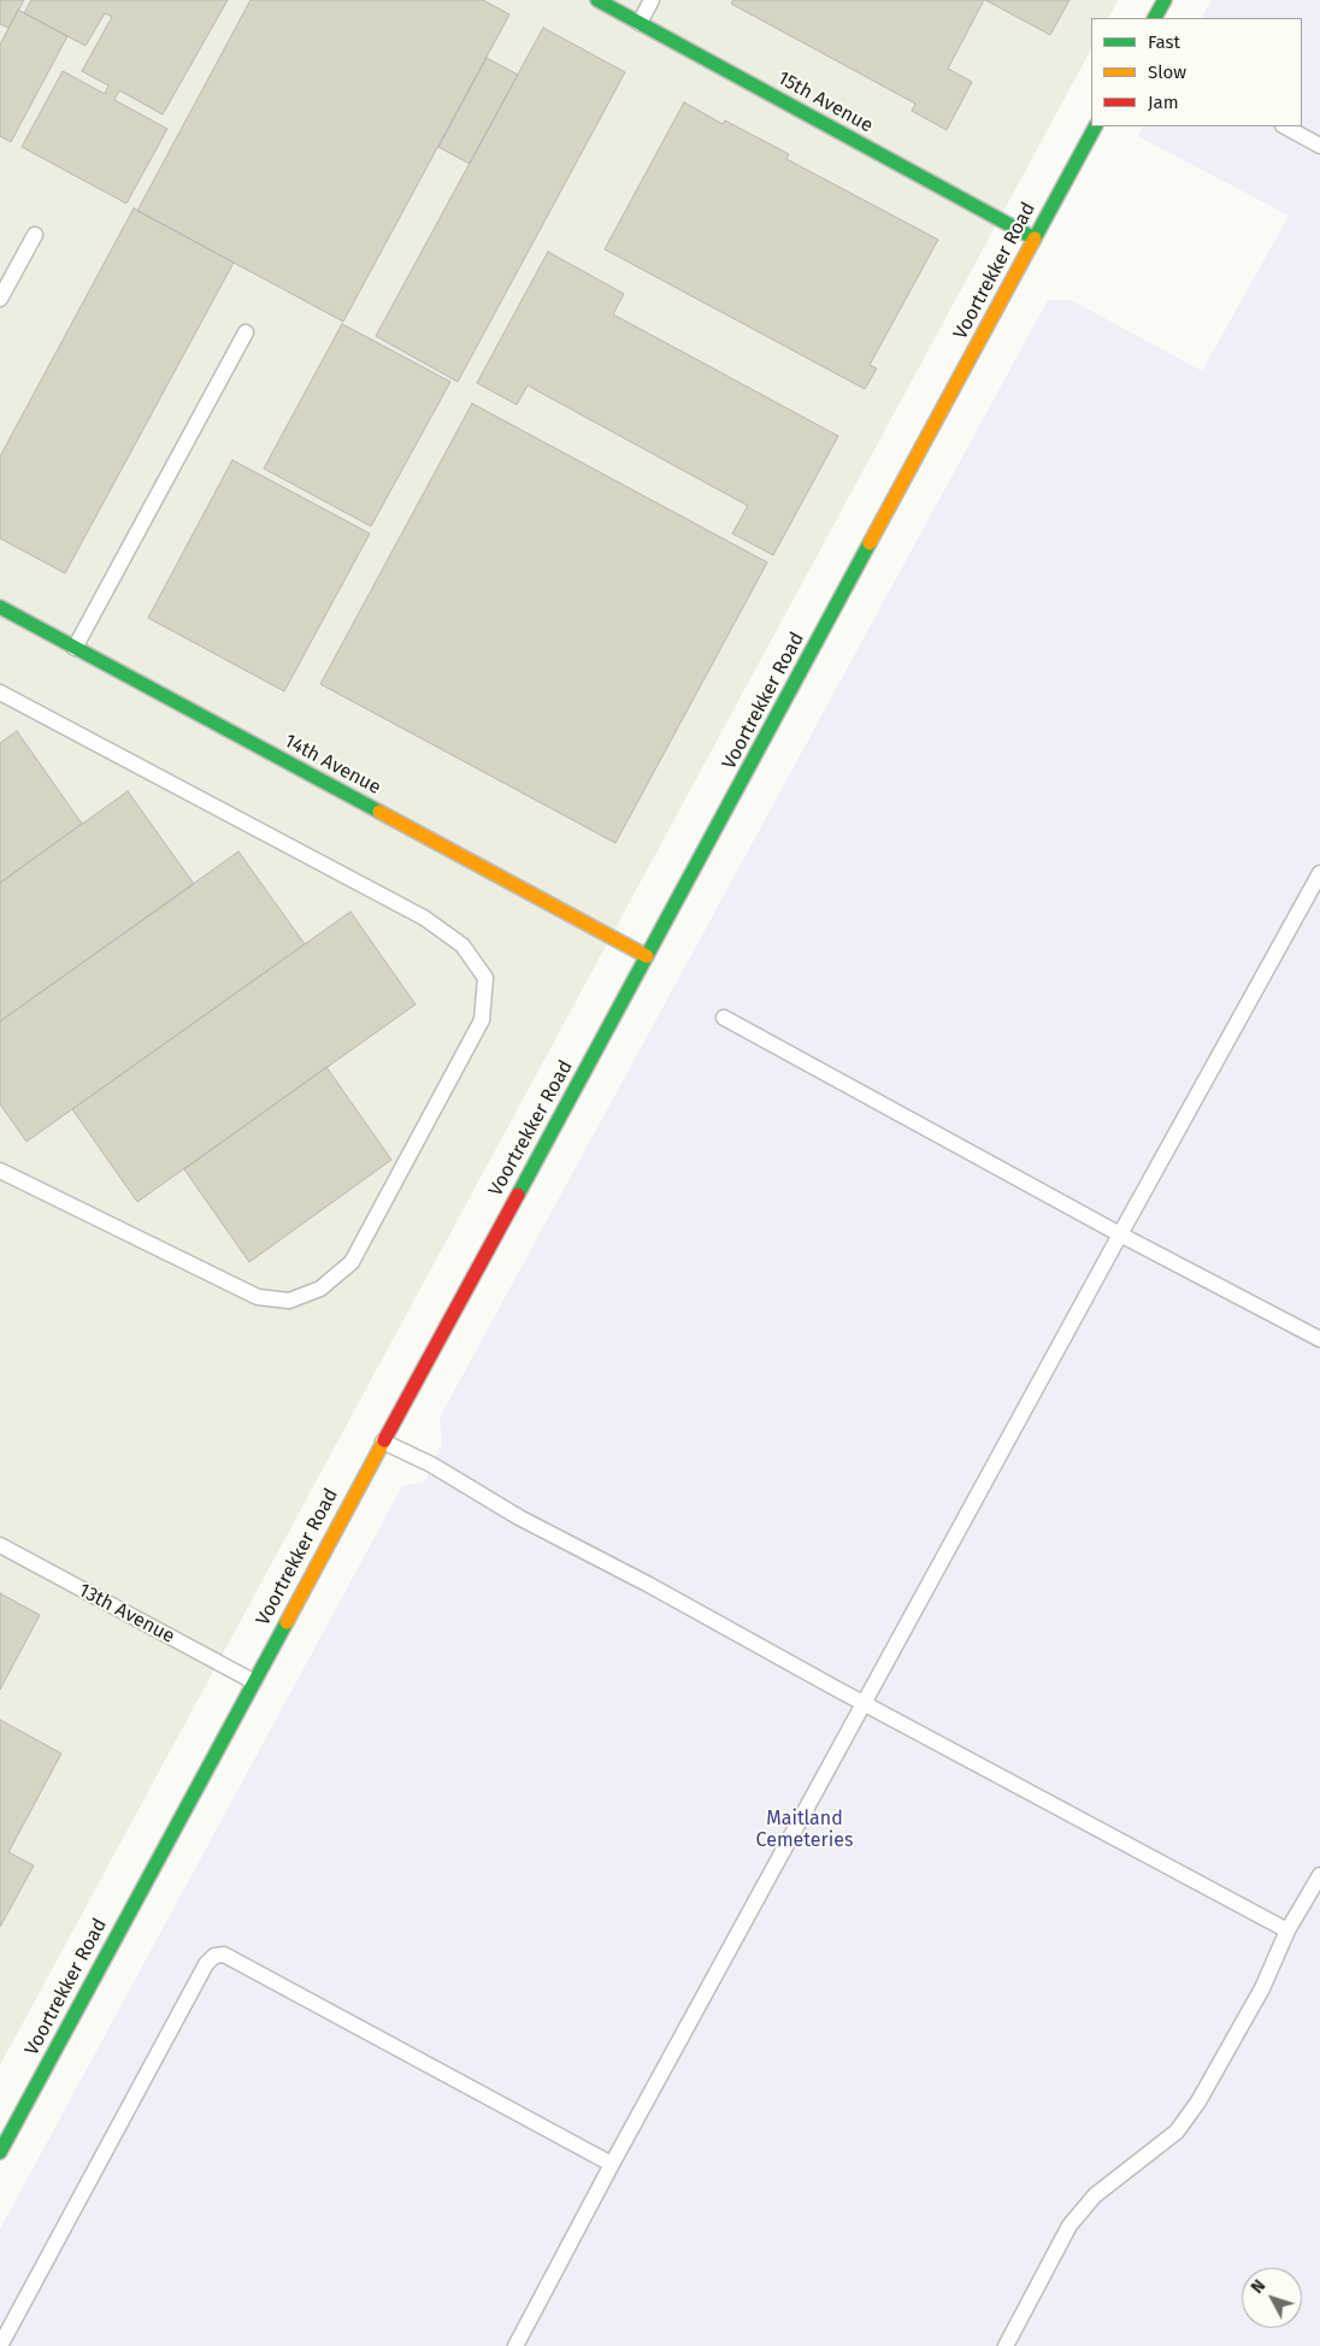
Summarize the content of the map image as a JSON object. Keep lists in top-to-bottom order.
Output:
{
  "streets": {
    "main road": ["15th Avenue", "Voortrekker Road", "14th Avenue"],
    "lane": ["13th Avenue"]
  },
  "crossings": [
    ["15th Avenue", "Voortrekker Road"],
    ["Voortrekker Road", "14th Avenue"],
    ["Voortrekker Road", "13th Avenue"]
  ],
  "parks": ["Maitland Cemeteries"],
  "legend": ["Fast", "Slow", "Jam"],
  "north": "top left"
}
